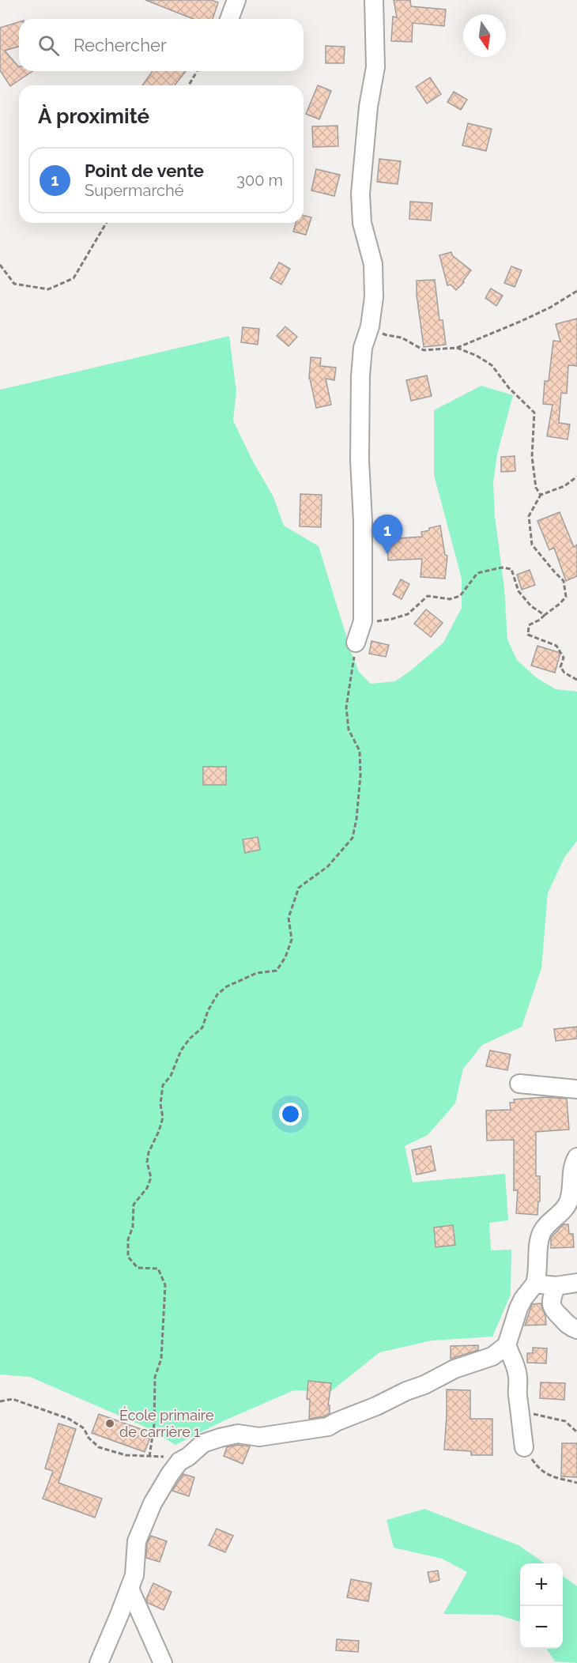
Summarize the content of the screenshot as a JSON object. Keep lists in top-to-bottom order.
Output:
{
  "places": ["École primaire de carrière 1"],
  "north": "bottom",
  "page": {
    "search": "Rechercher",
    "heading": "À proximité",
    "list": [
      {
        "mark": "1",
        "name": "Point de vente",
        "note": "Supermarché",
        "value": "300 m"
      }
    ],
    "pins": "1",
    "map_buttons": ["+", "−"]
  }
}
